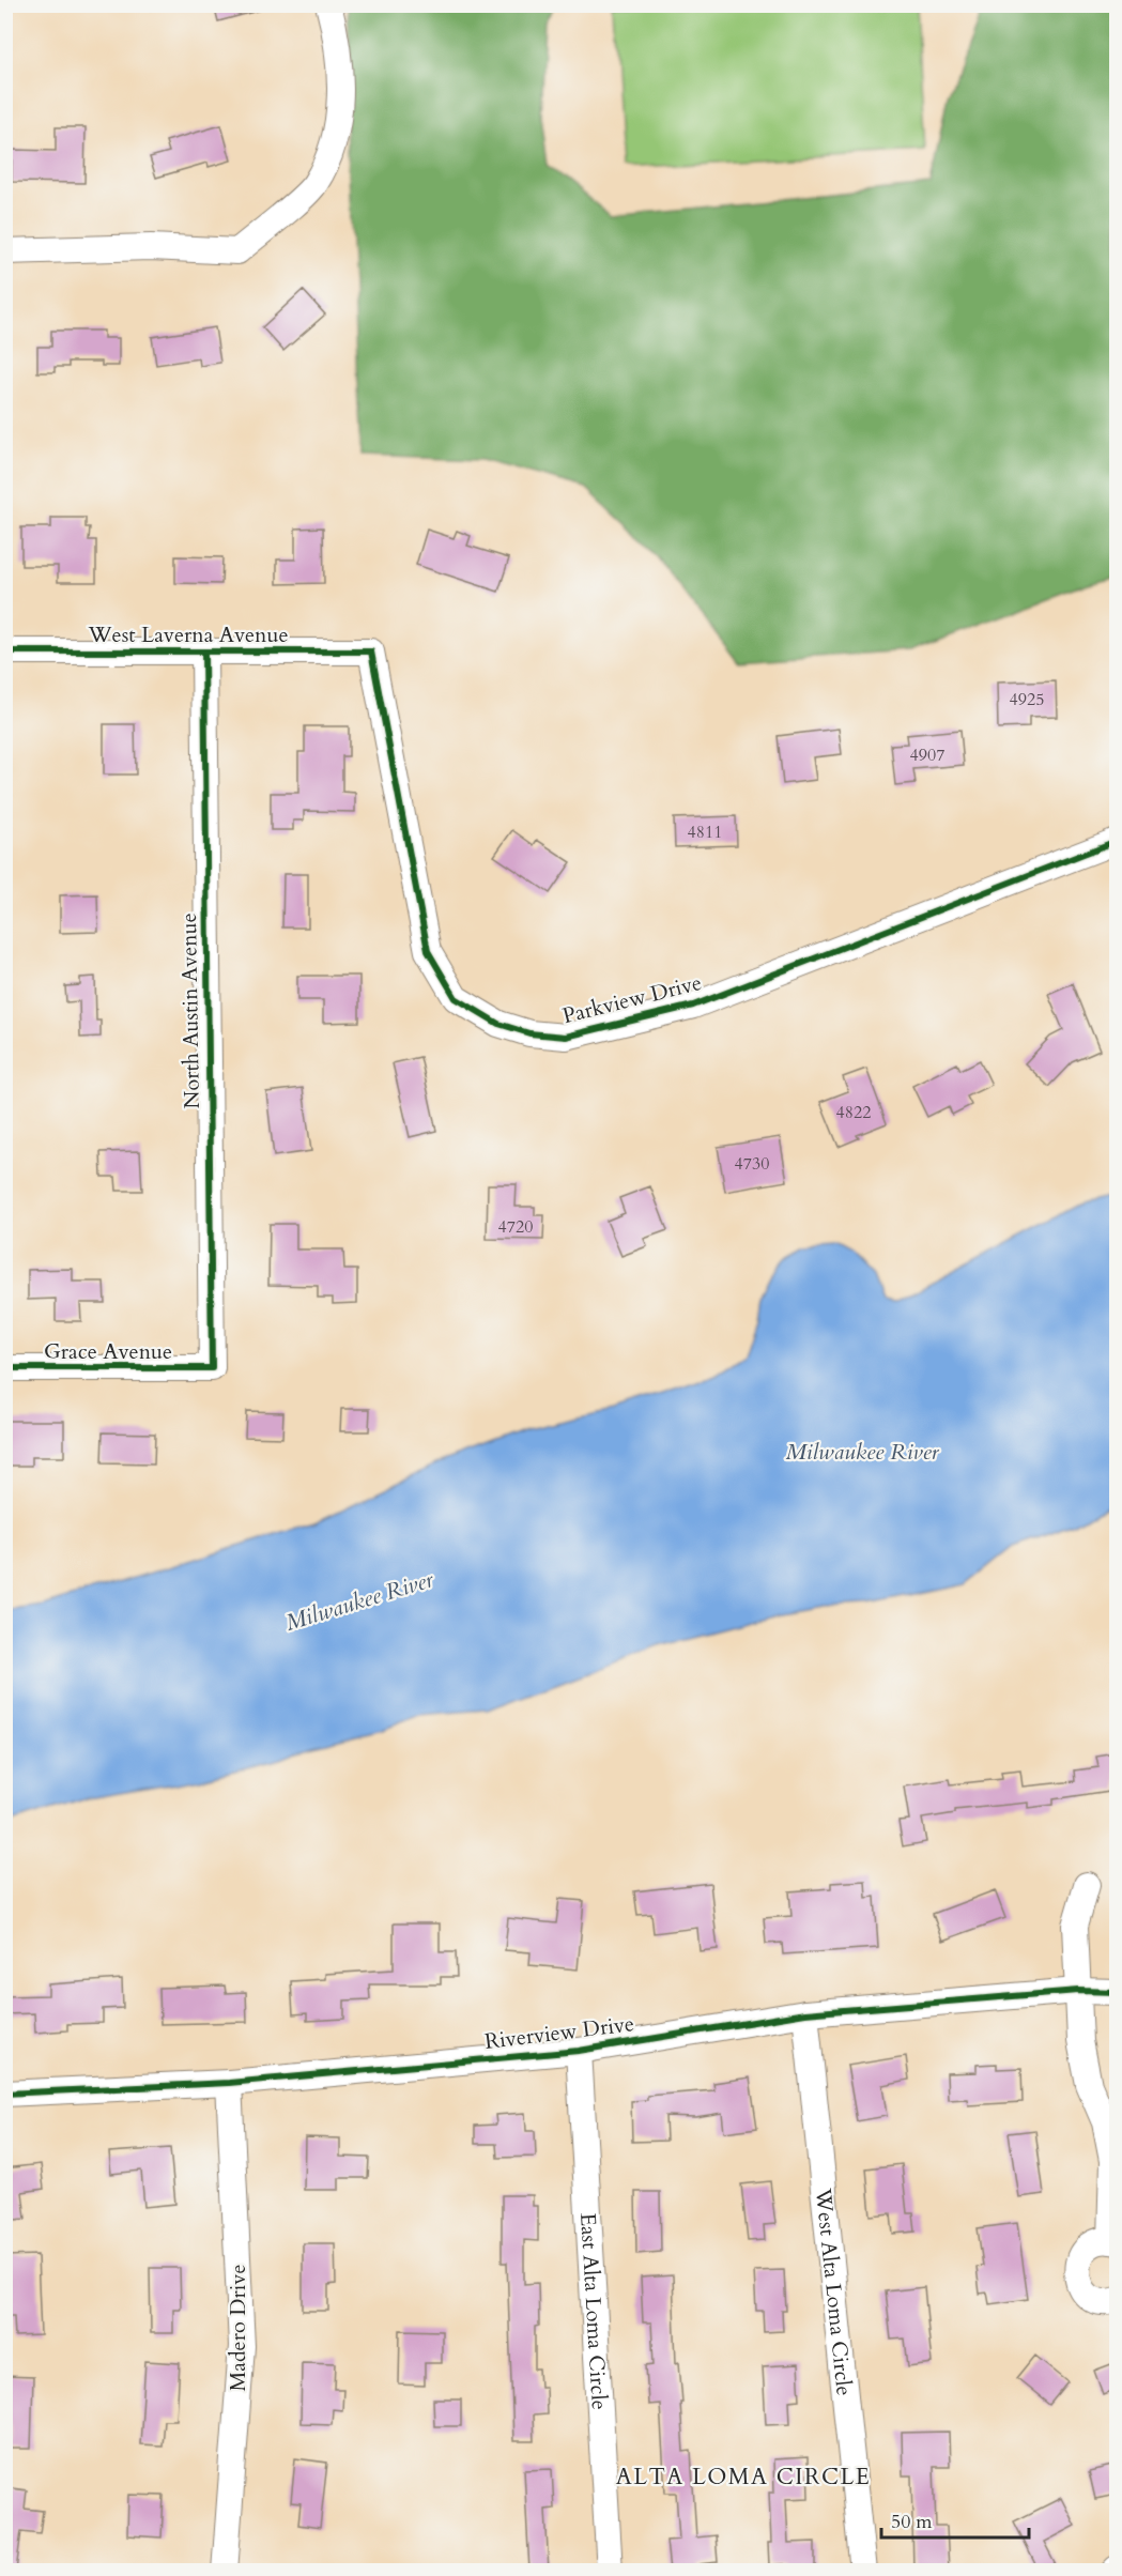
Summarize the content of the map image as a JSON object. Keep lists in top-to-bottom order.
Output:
{
  "streets": {
    "street": [
      "West Laverna Avenue",
      "Parkview Drive",
      "North Austin Avenue",
      "Grace Avenue",
      "Riverview Drive",
      "West Alta Loma Circle",
      "East Alta Loma Circle",
      "Madero Drive"
    ]
  },
  "crossings": [
    ["West Laverna Avenue", "Parkview Drive"],
    ["West Laverna Avenue", "North Austin Avenue"],
    ["North Austin Avenue", "Grace Avenue"],
    ["Riverview Drive", "West Alta Loma Circle"],
    ["Riverview Drive", "East Alta Loma Circle"],
    ["Riverview Drive", "Madero Drive"]
  ],
  "districts": ["ALTA LOMA CIRCLE"],
  "water": ["Milwaukee River"],
  "house_numbers": [
    "4925",
    "4907",
    "4811",
    "4822",
    "4730",
    "4720"
  ],
  "scale_bar": "50 m"
}
